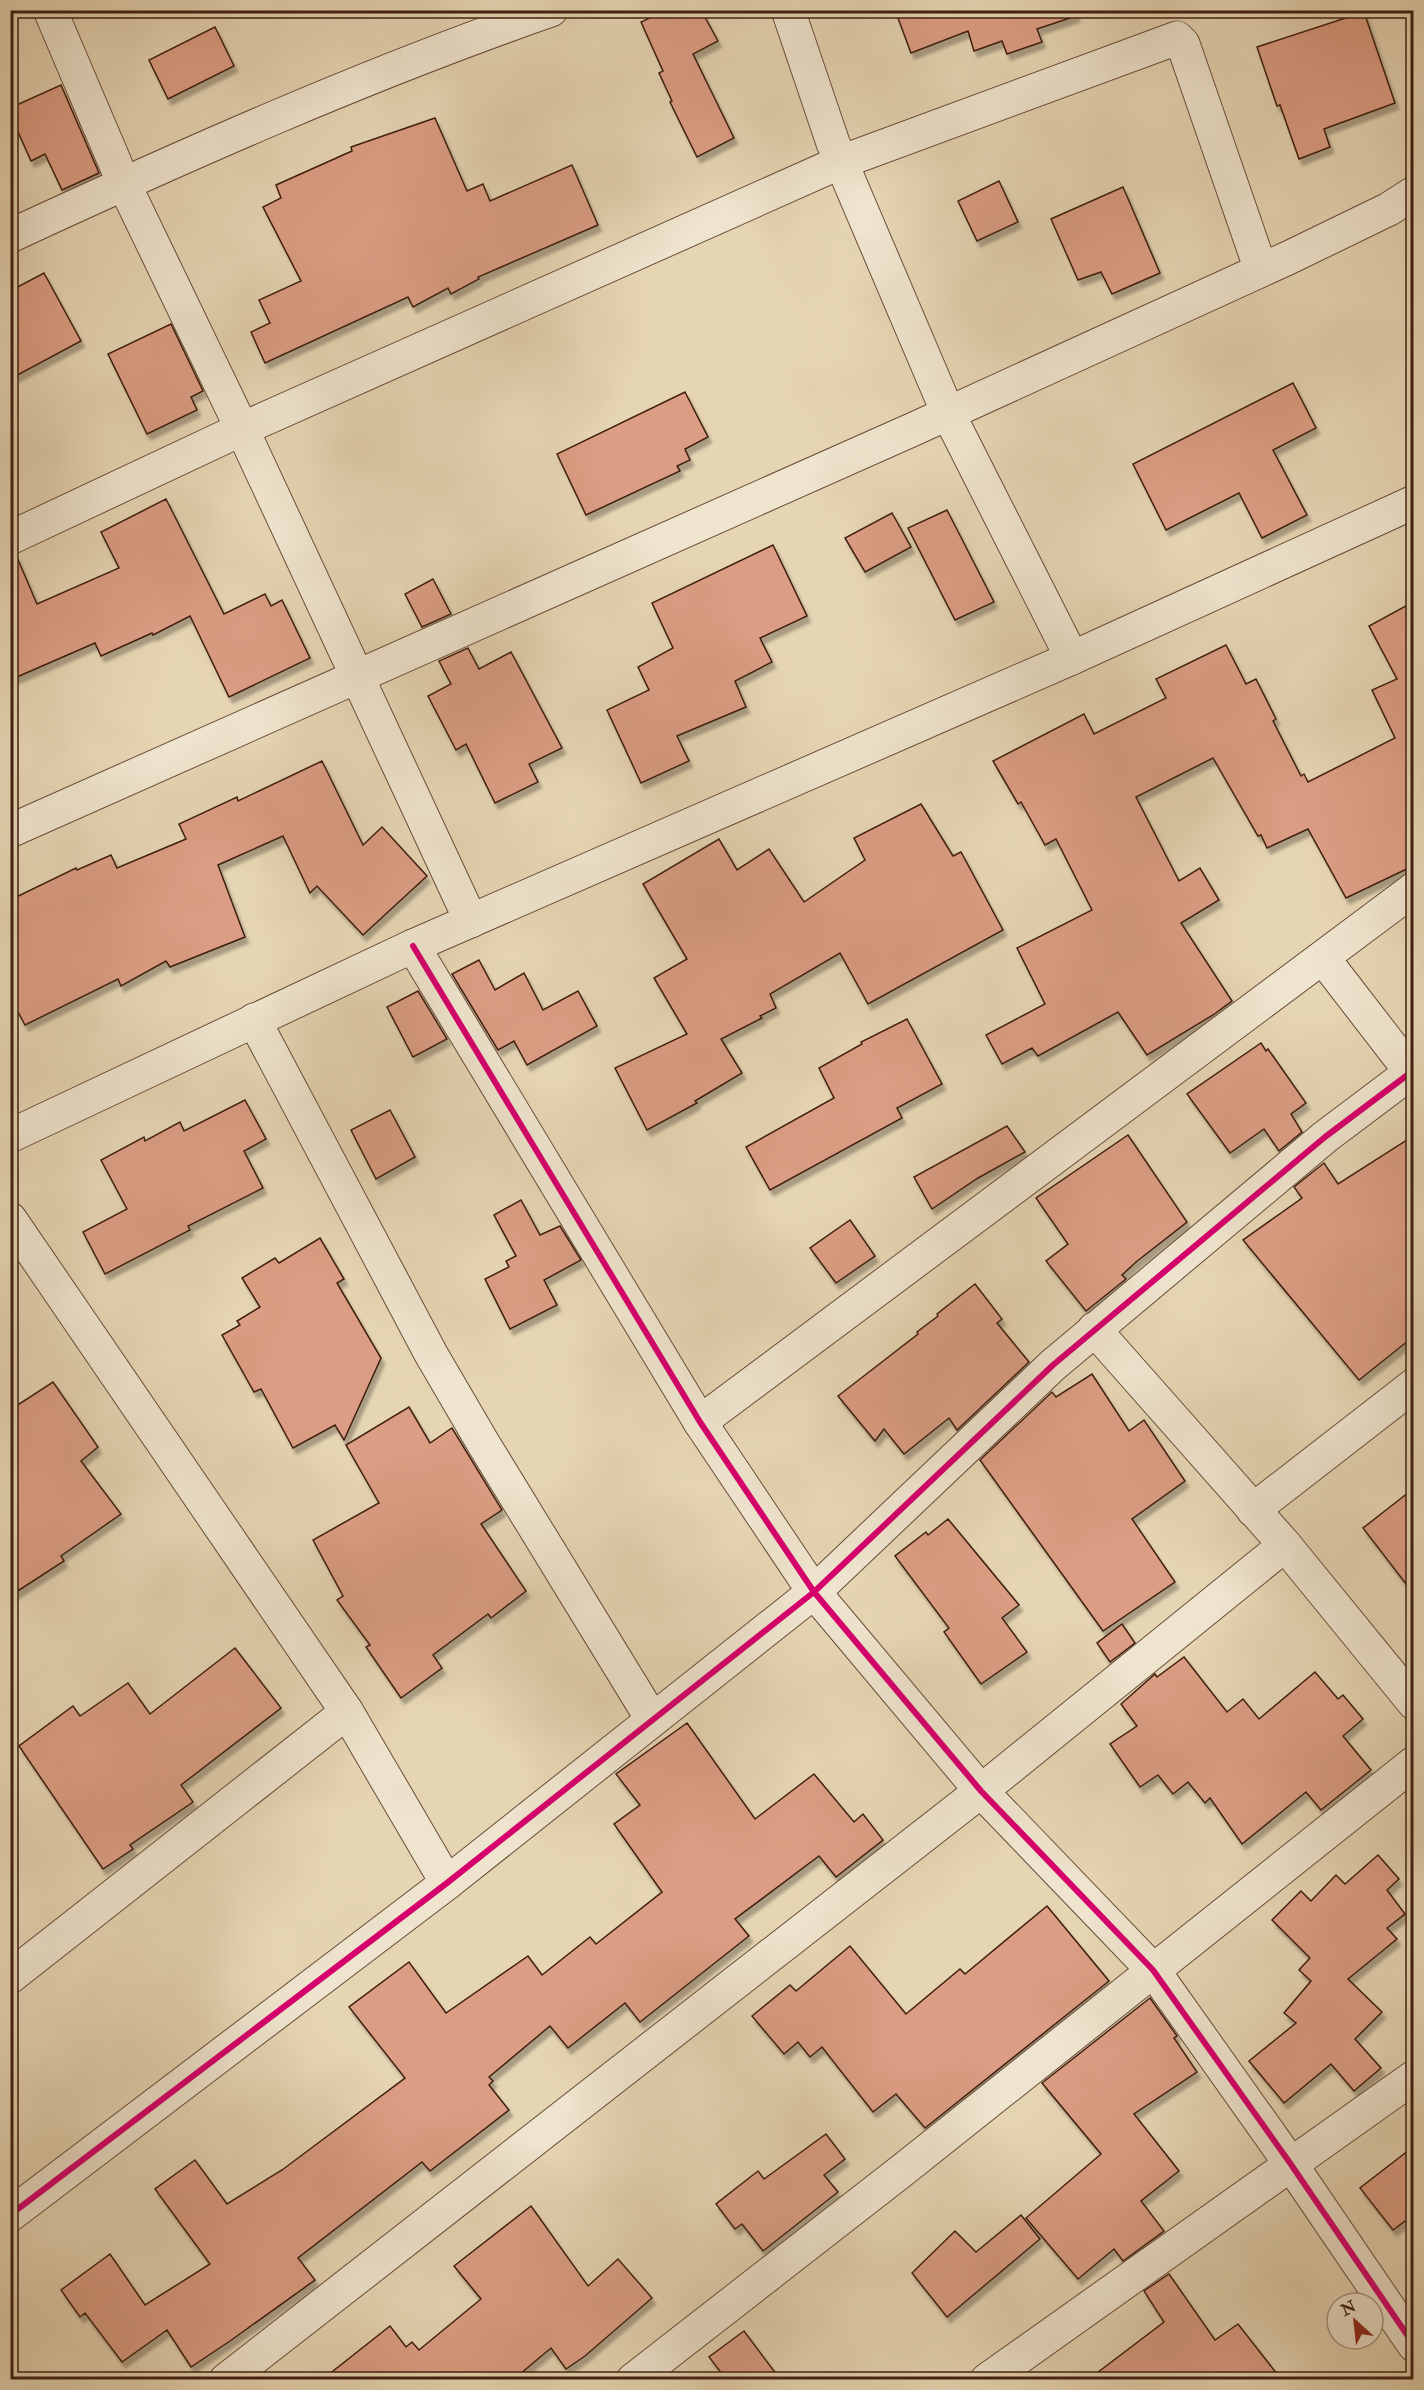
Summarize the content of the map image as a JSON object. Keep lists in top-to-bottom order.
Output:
{
  "north": "top left"
}
